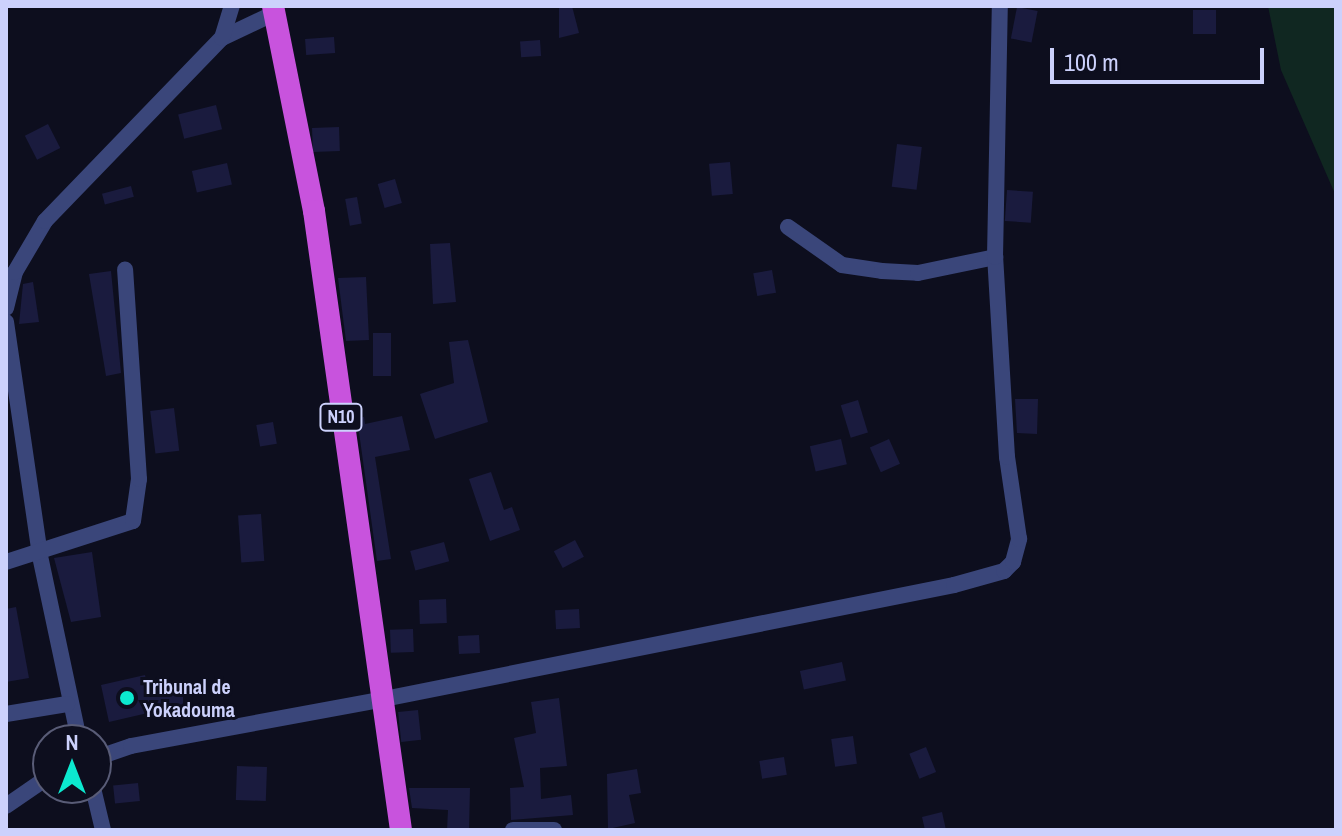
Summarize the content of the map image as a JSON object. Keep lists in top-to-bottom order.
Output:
{
  "streets": {
    "highway": ["N10"]
  },
  "places": ["Tribunal de Yokadouma"],
  "scale_bar": "100 m",
  "north": "top"
}
